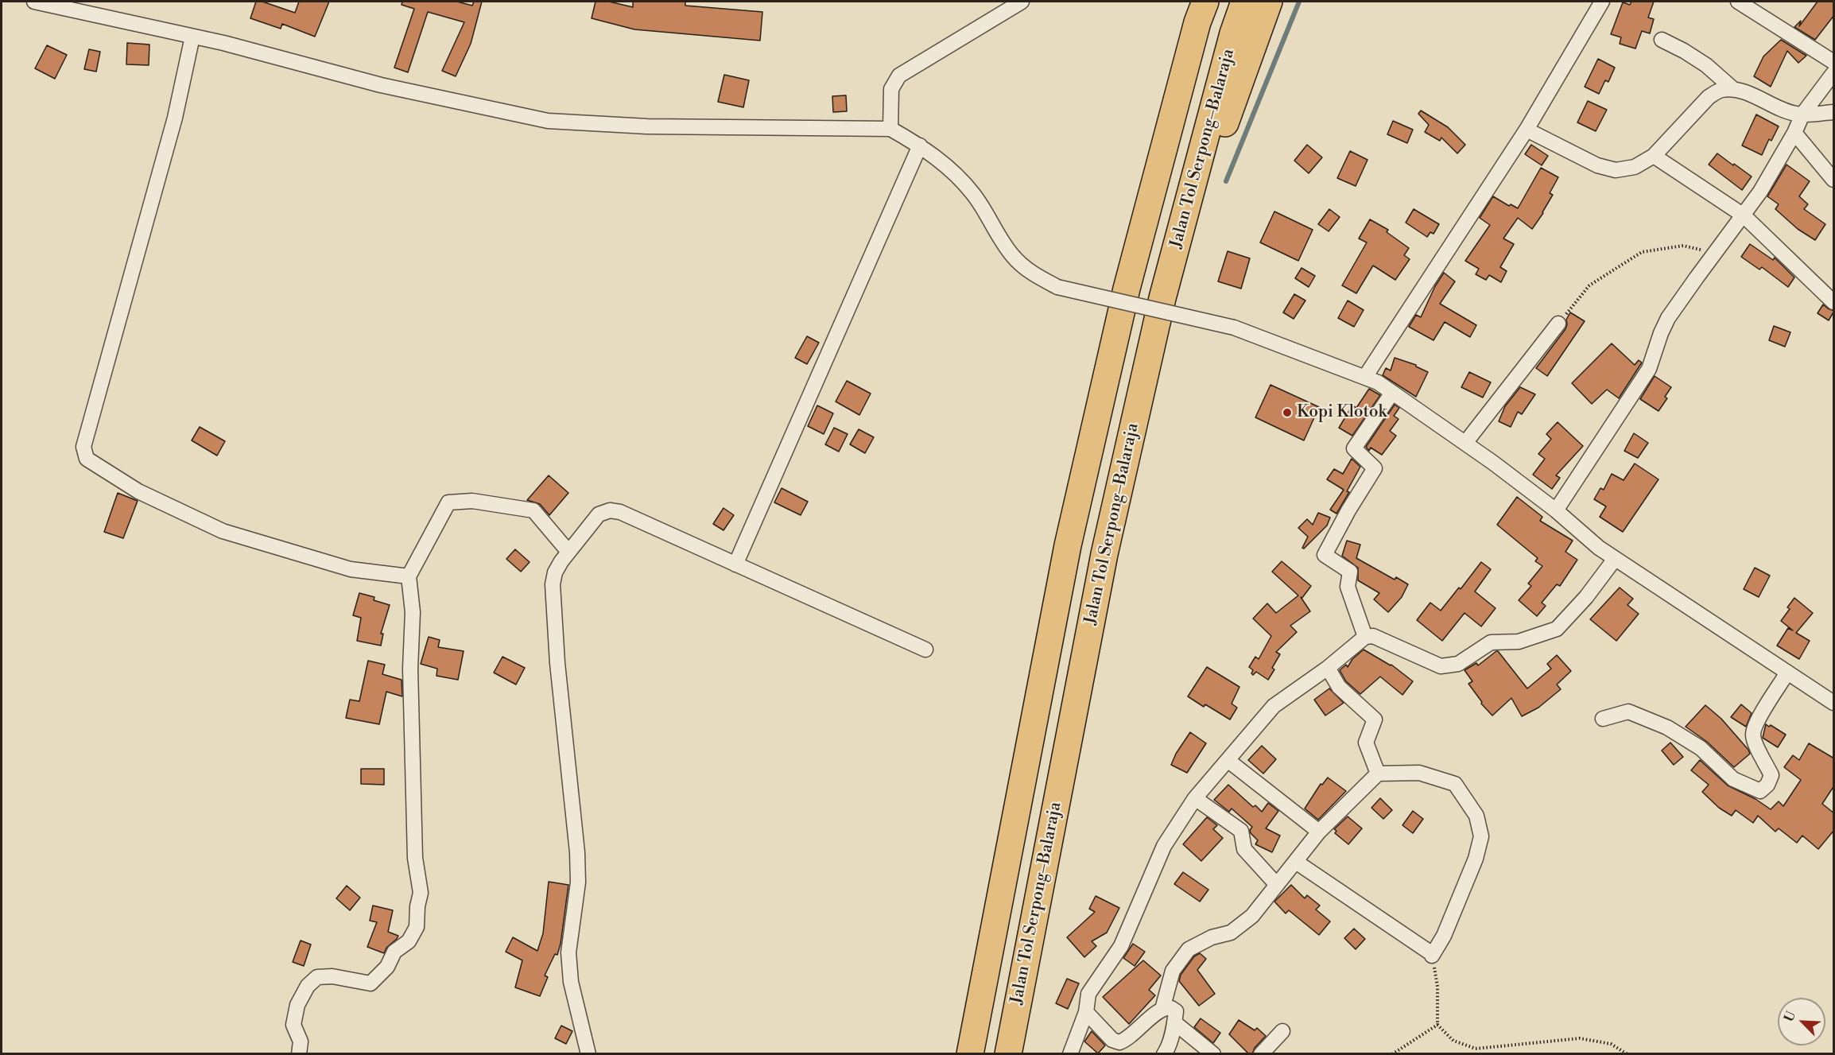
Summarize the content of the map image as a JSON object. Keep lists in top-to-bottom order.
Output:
{
  "streets": {
    "highway": ["Jalan Tol Serpong–Balaraja"]
  },
  "places": ["Kopi Klotok"],
  "north": "top left"
}
